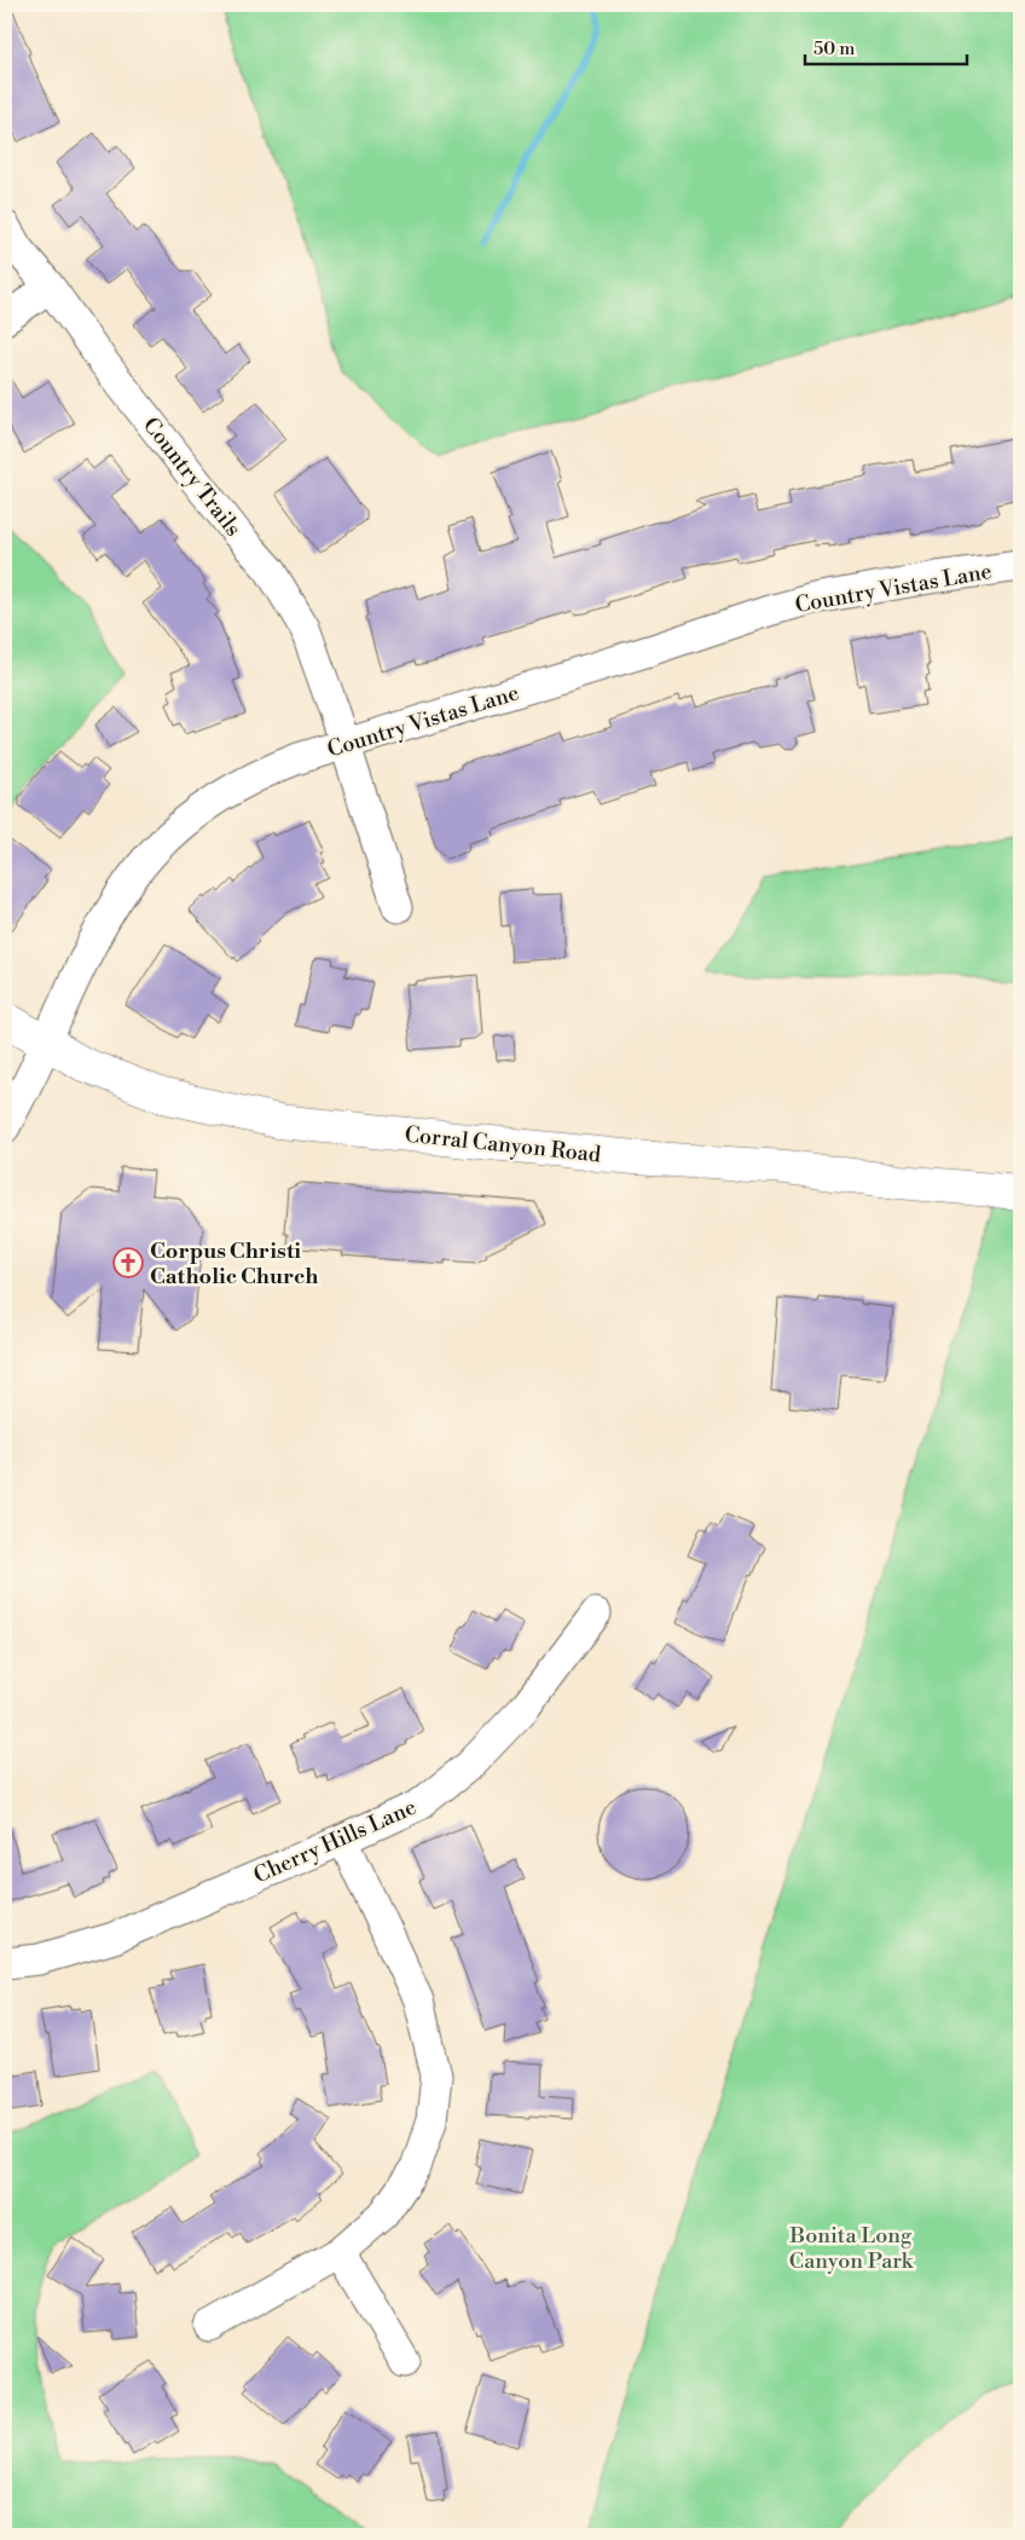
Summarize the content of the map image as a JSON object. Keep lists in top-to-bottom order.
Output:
{
  "streets": {
    "main road": ["Corral Canyon Road"],
    "street": ["Country Trails", "Country Vistas Lane", "Cherry Hills Lane"]
  },
  "crossings": [
    ["Country Trails", "Country Vistas Lane"],
    ["Country Vistas Lane", "Corral Canyon Road"]
  ],
  "parks": ["Bonita Long Canyon Park"],
  "places": {
    "church": ["Corpus Christi Catholic Church"]
  },
  "scale_bar": "50 m"
}
